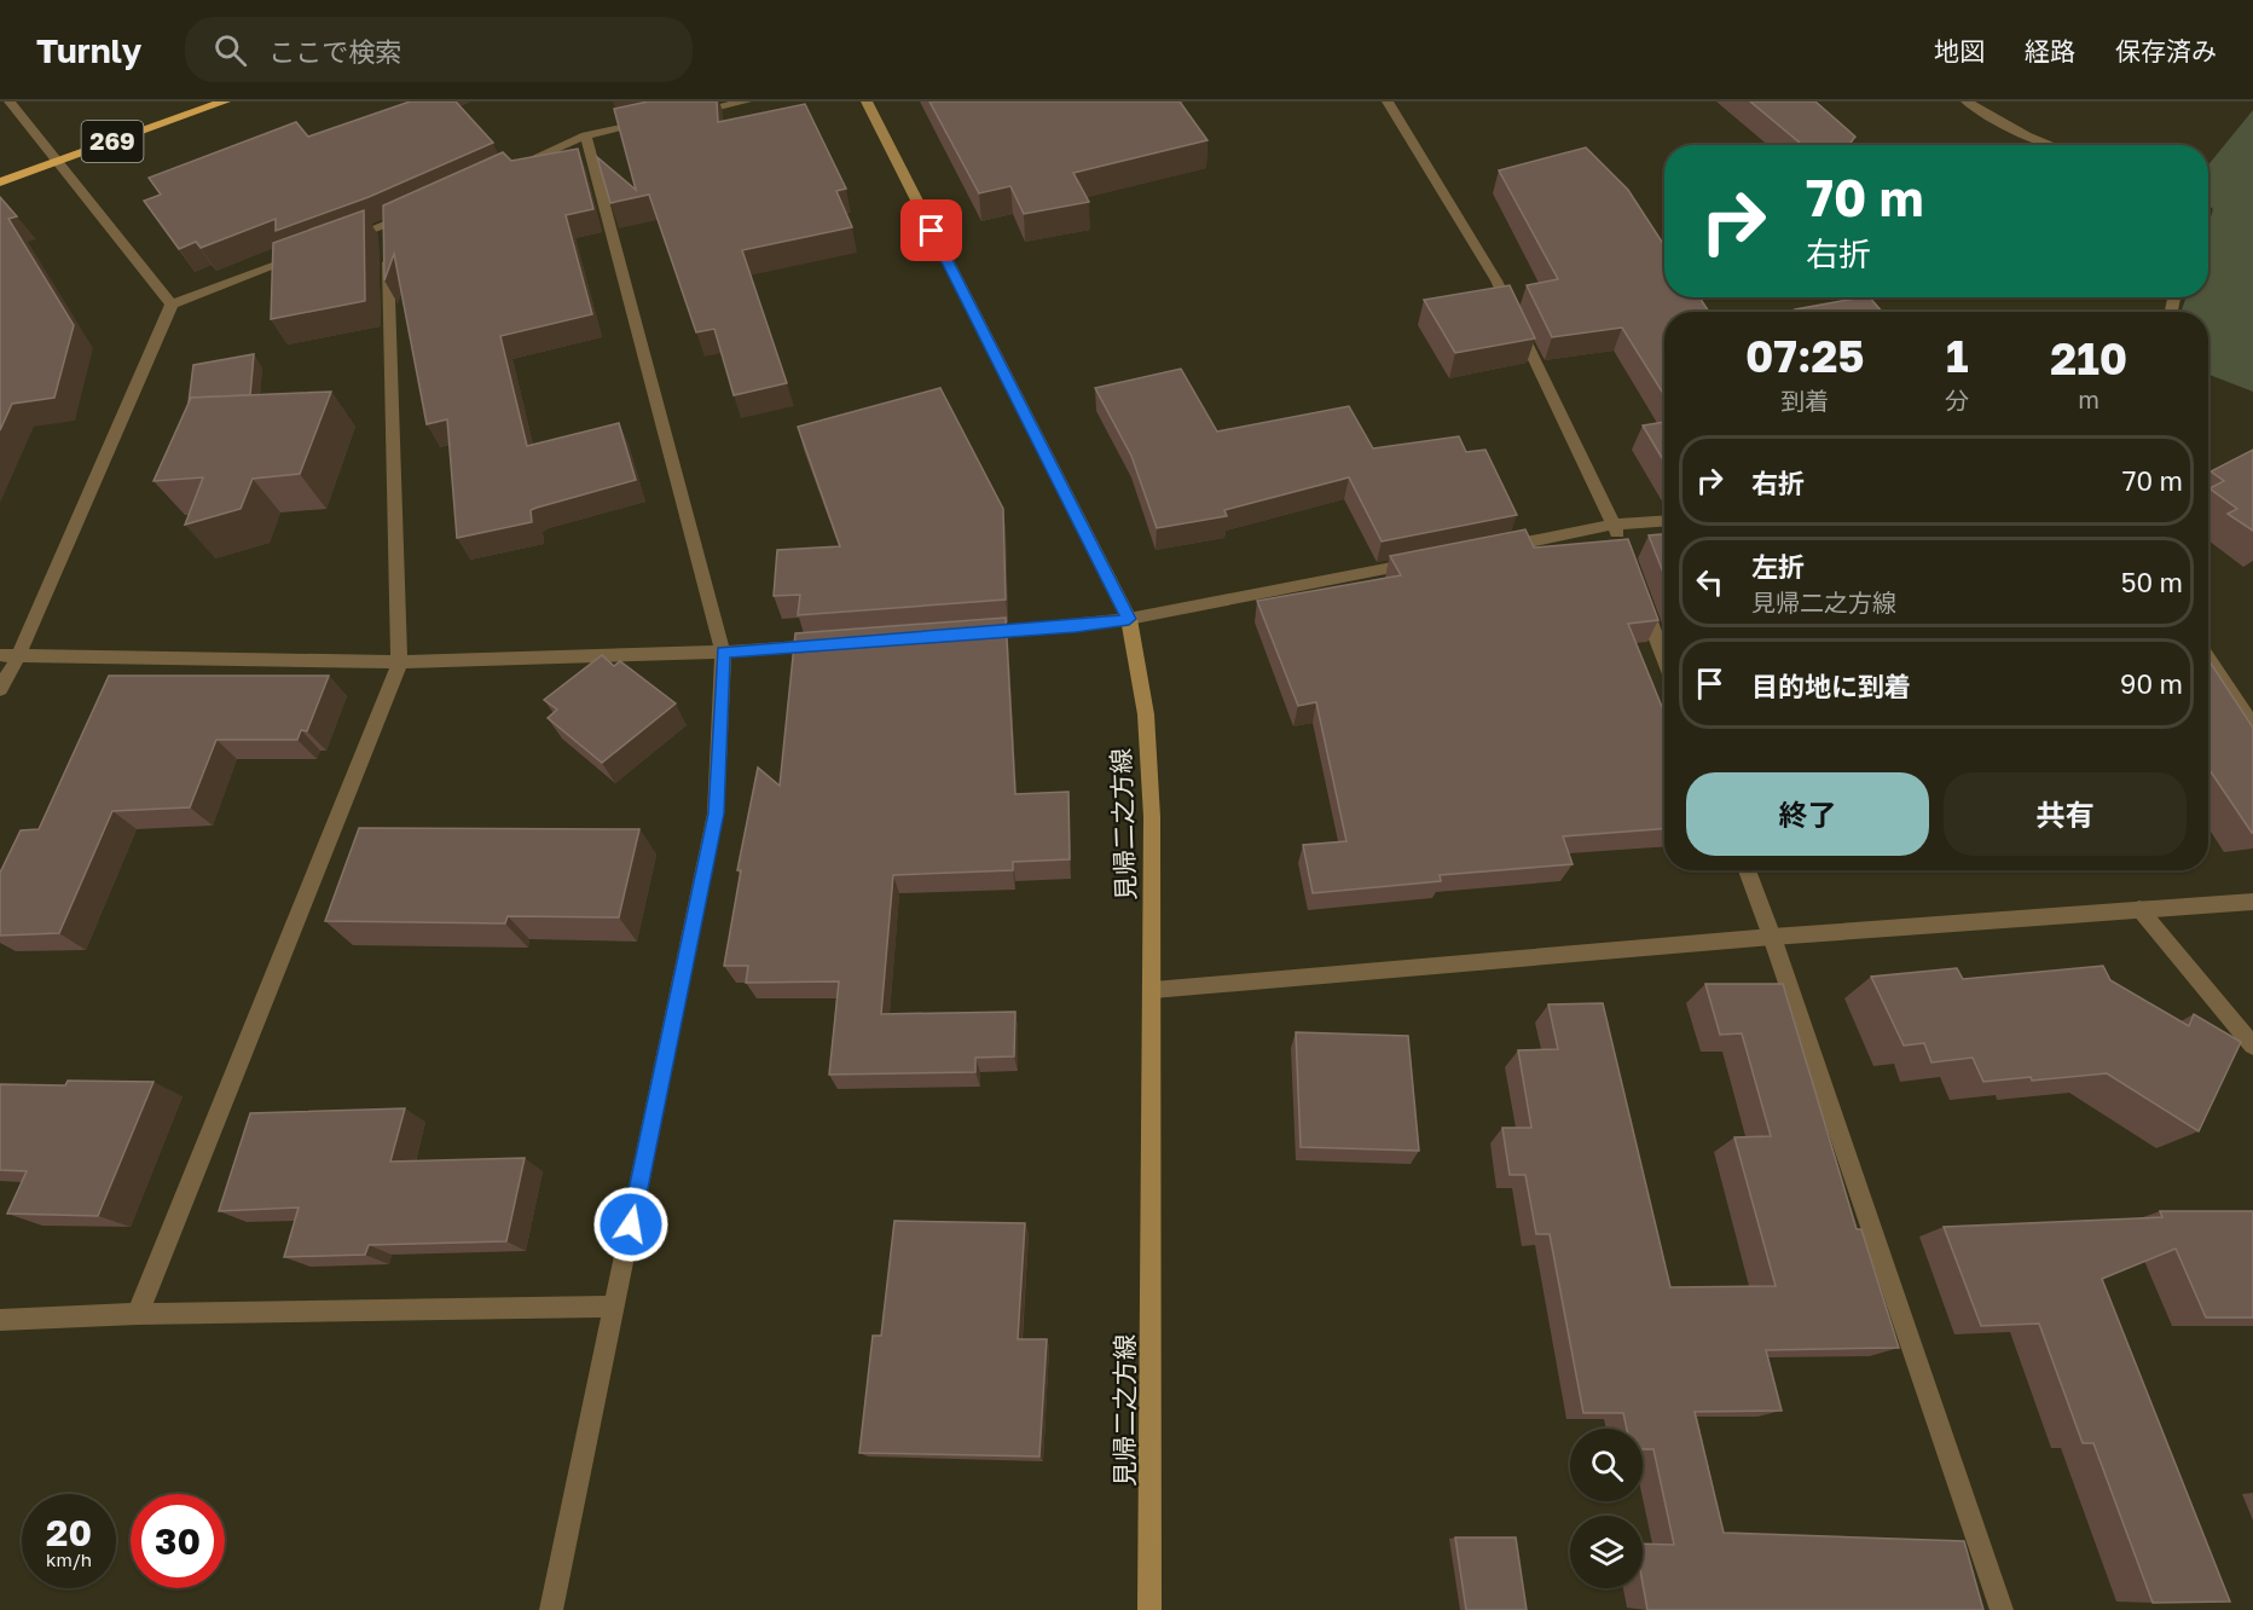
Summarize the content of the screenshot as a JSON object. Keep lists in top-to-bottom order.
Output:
{
  "streets": {
    "highway": ["269"],
    "main road": ["見帰二之方線"]
  },
  "page": {
    "header": "Turnly",
    "search": "ここで検索",
    "nav": ["地図", "経路", "保存済み"],
    "turn": ["70 m", "右折"],
    "eta": [
      "07:25",
      "到着",
      "1",
      "分",
      "210",
      "m"
    ],
    "list": [
      {
        "name": "右折",
        "value": "70 m"
      },
      {
        "name": "左折",
        "note": "見帰二之方線",
        "value": "50 m"
      },
      {
        "name": "目的地に到着",
        "value": "90 m"
      }
    ],
    "buttons": ["終了", "共有"],
    "speed": "20 km/h",
    "limit": "30"
  }
}
